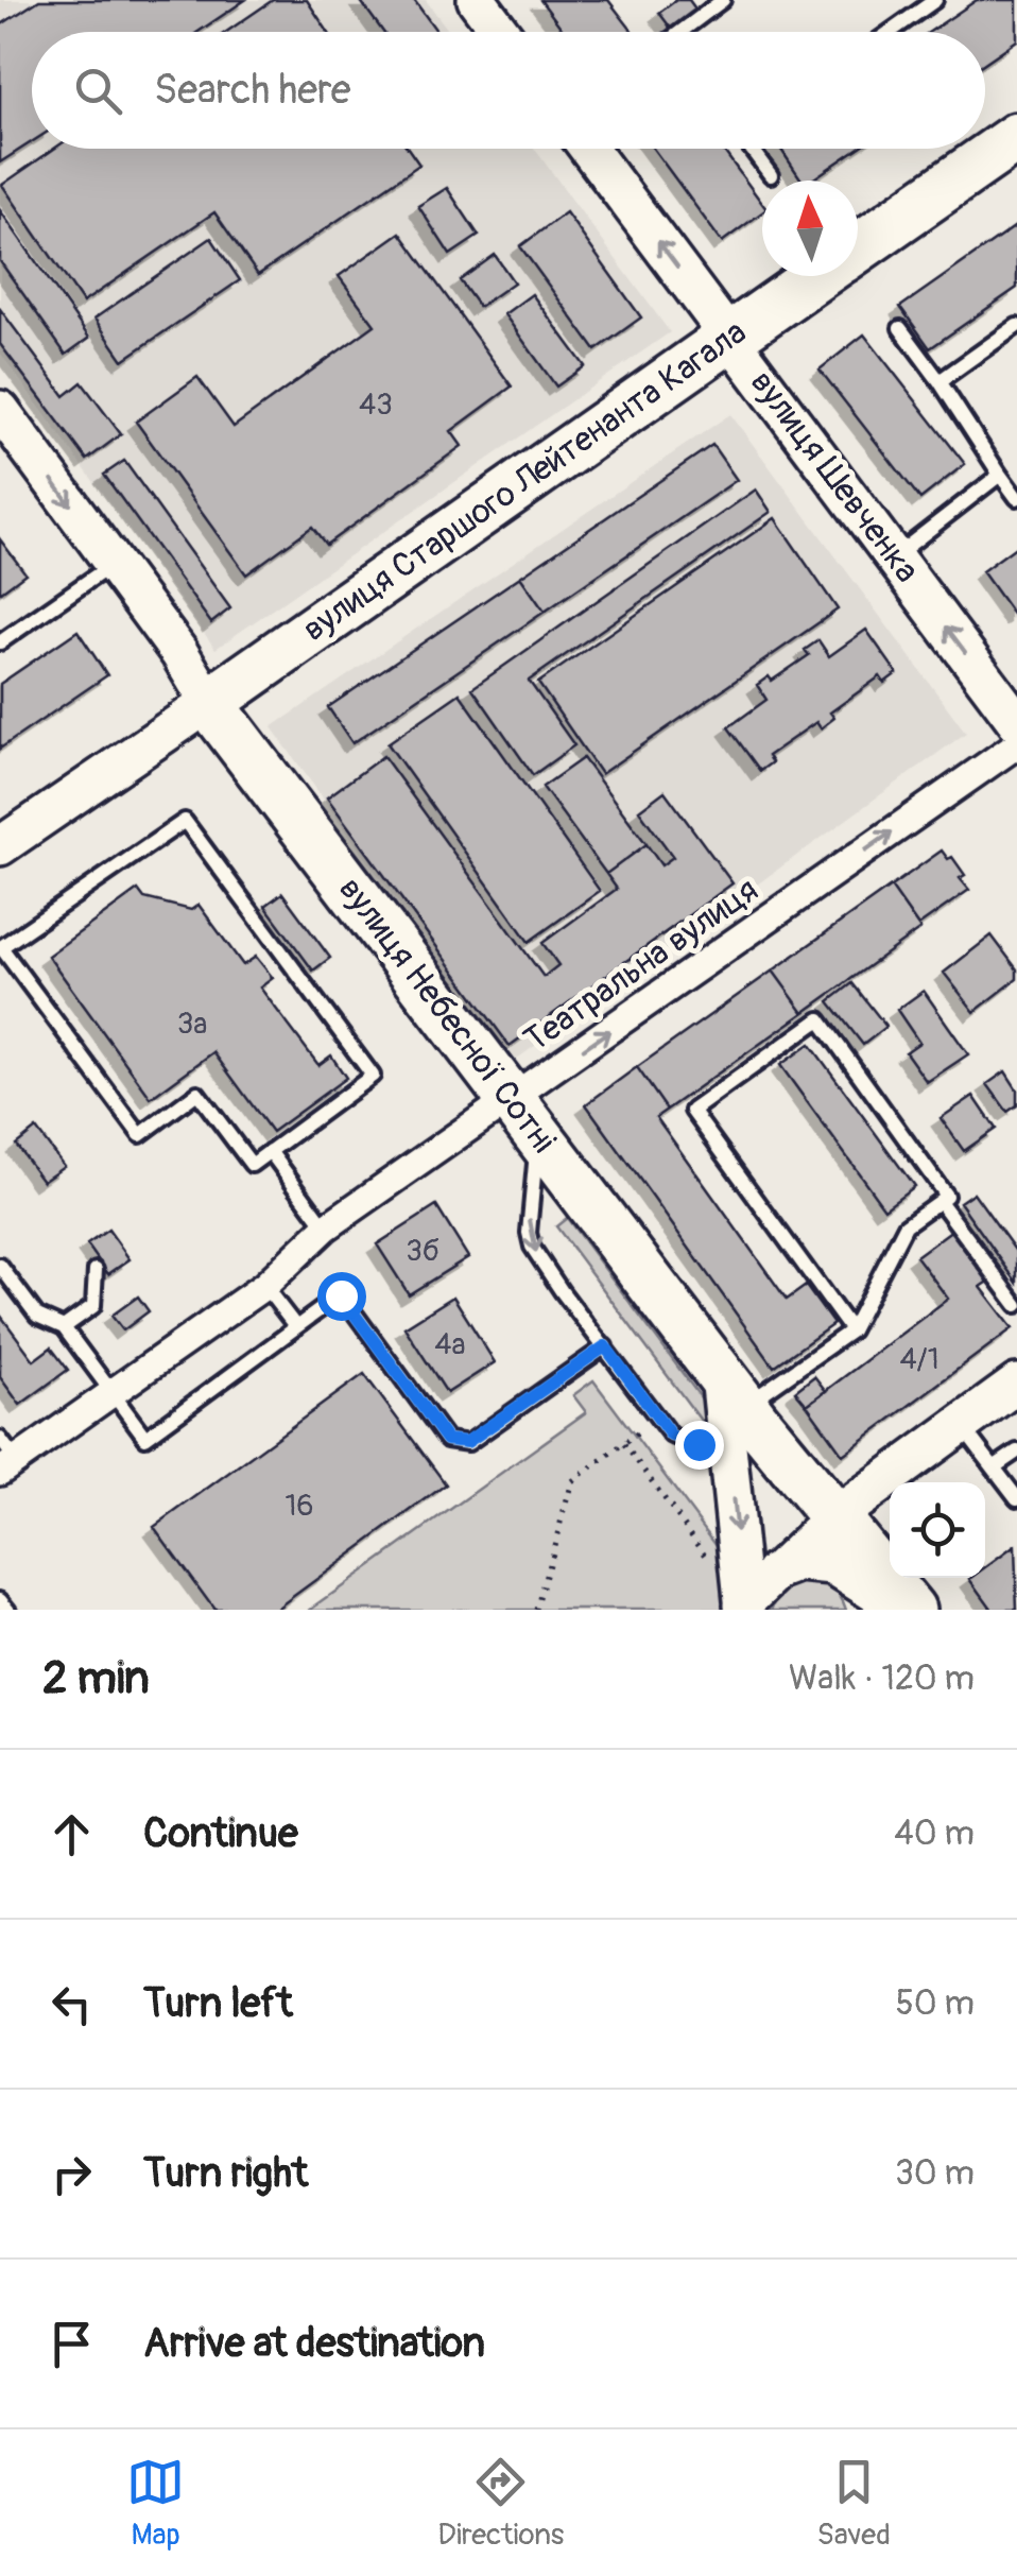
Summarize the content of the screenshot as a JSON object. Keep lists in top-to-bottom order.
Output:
{
  "streets": {
    "highway": ["вулиця Старшого Лейтенанта Кагала", "вулиця Небесної Сотні"],
    "street": ["вулиця Шевченка", "Театральна вулиця"]
  },
  "crossings": [
    ["вулиця Шевченка", "вулиця Старшого Лейтенанта Кагала"],
    ["вулиця Старшого Лейтенанта Кагала", "вулиця Небесної Сотні"],
    ["Театральна вулиця", "вулиця Небесної Сотні"]
  ],
  "one_way": ["вулиця Шевченка", "Театральна вулиця"],
  "house_numbers": [
    "43",
    "3а",
    "3б",
    "4а",
    "4/1",
    "16"
  ],
  "north": "top",
  "page": {
    "search": "Search here",
    "heading": ["2 min", "Walk · 120 m"],
    "list": [
      ["Continue", "40 m"],
      ["Turn left", "50 m"],
      ["Turn right", "30 m"],
      "Arrive at destination"
    ],
    "nav": ["Map", "Directions", "Saved"]
  }
}
